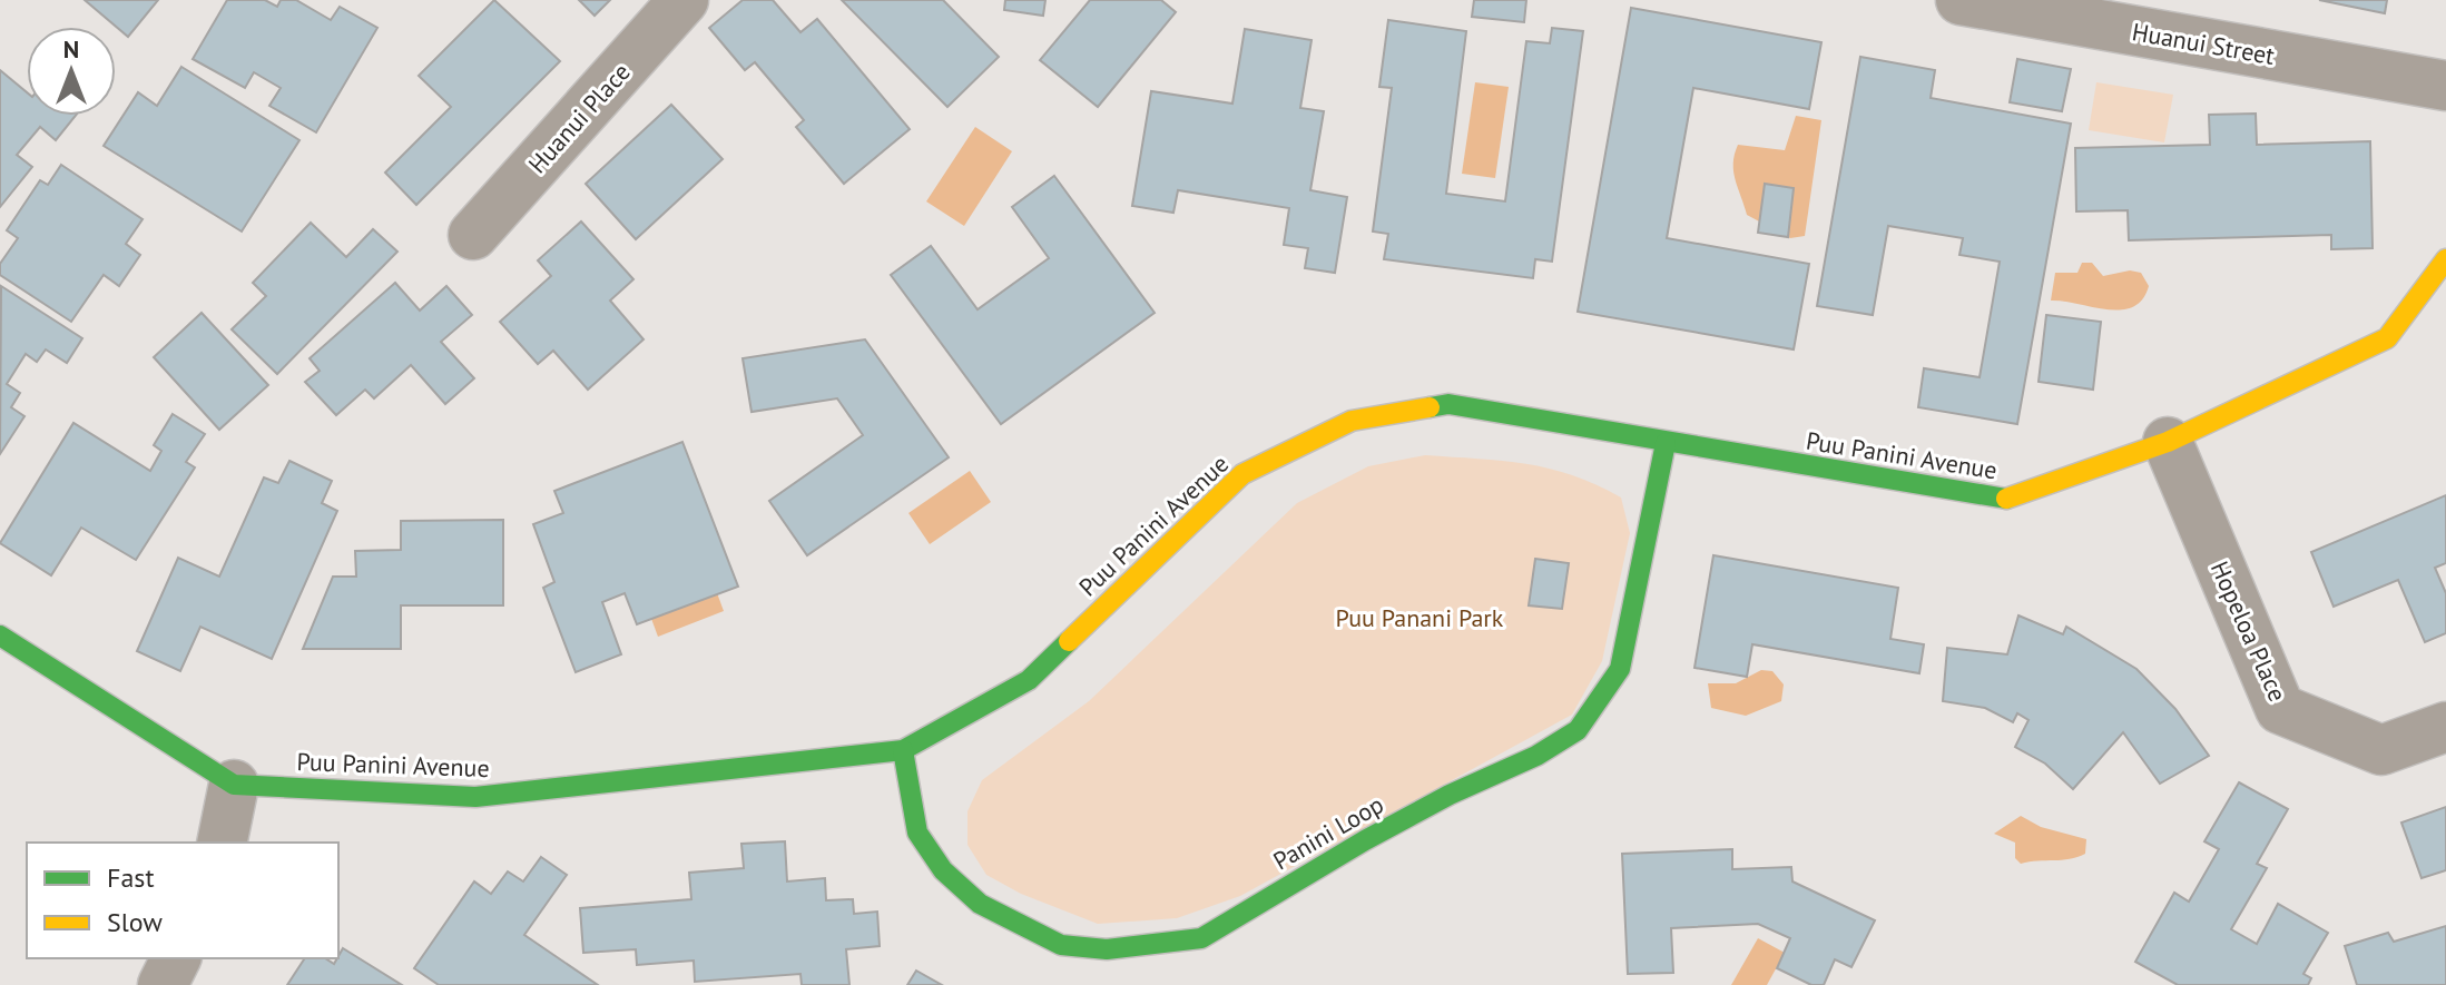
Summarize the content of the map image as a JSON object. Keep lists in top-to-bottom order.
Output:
{
  "streets": {
    "street": [
      "Huanui Street",
      "Huanui Place",
      "Puu Panini Avenue",
      "Hopeloa Place",
      "Panini Loop"
    ]
  },
  "crossings": [
    ["Puu Panini Avenue", "Hopeloa Place"],
    ["Puu Panini Avenue", "Panini Loop"]
  ],
  "parks": ["Puu Panani Park"],
  "legend": ["Fast", "Slow"],
  "north": "top"
}
